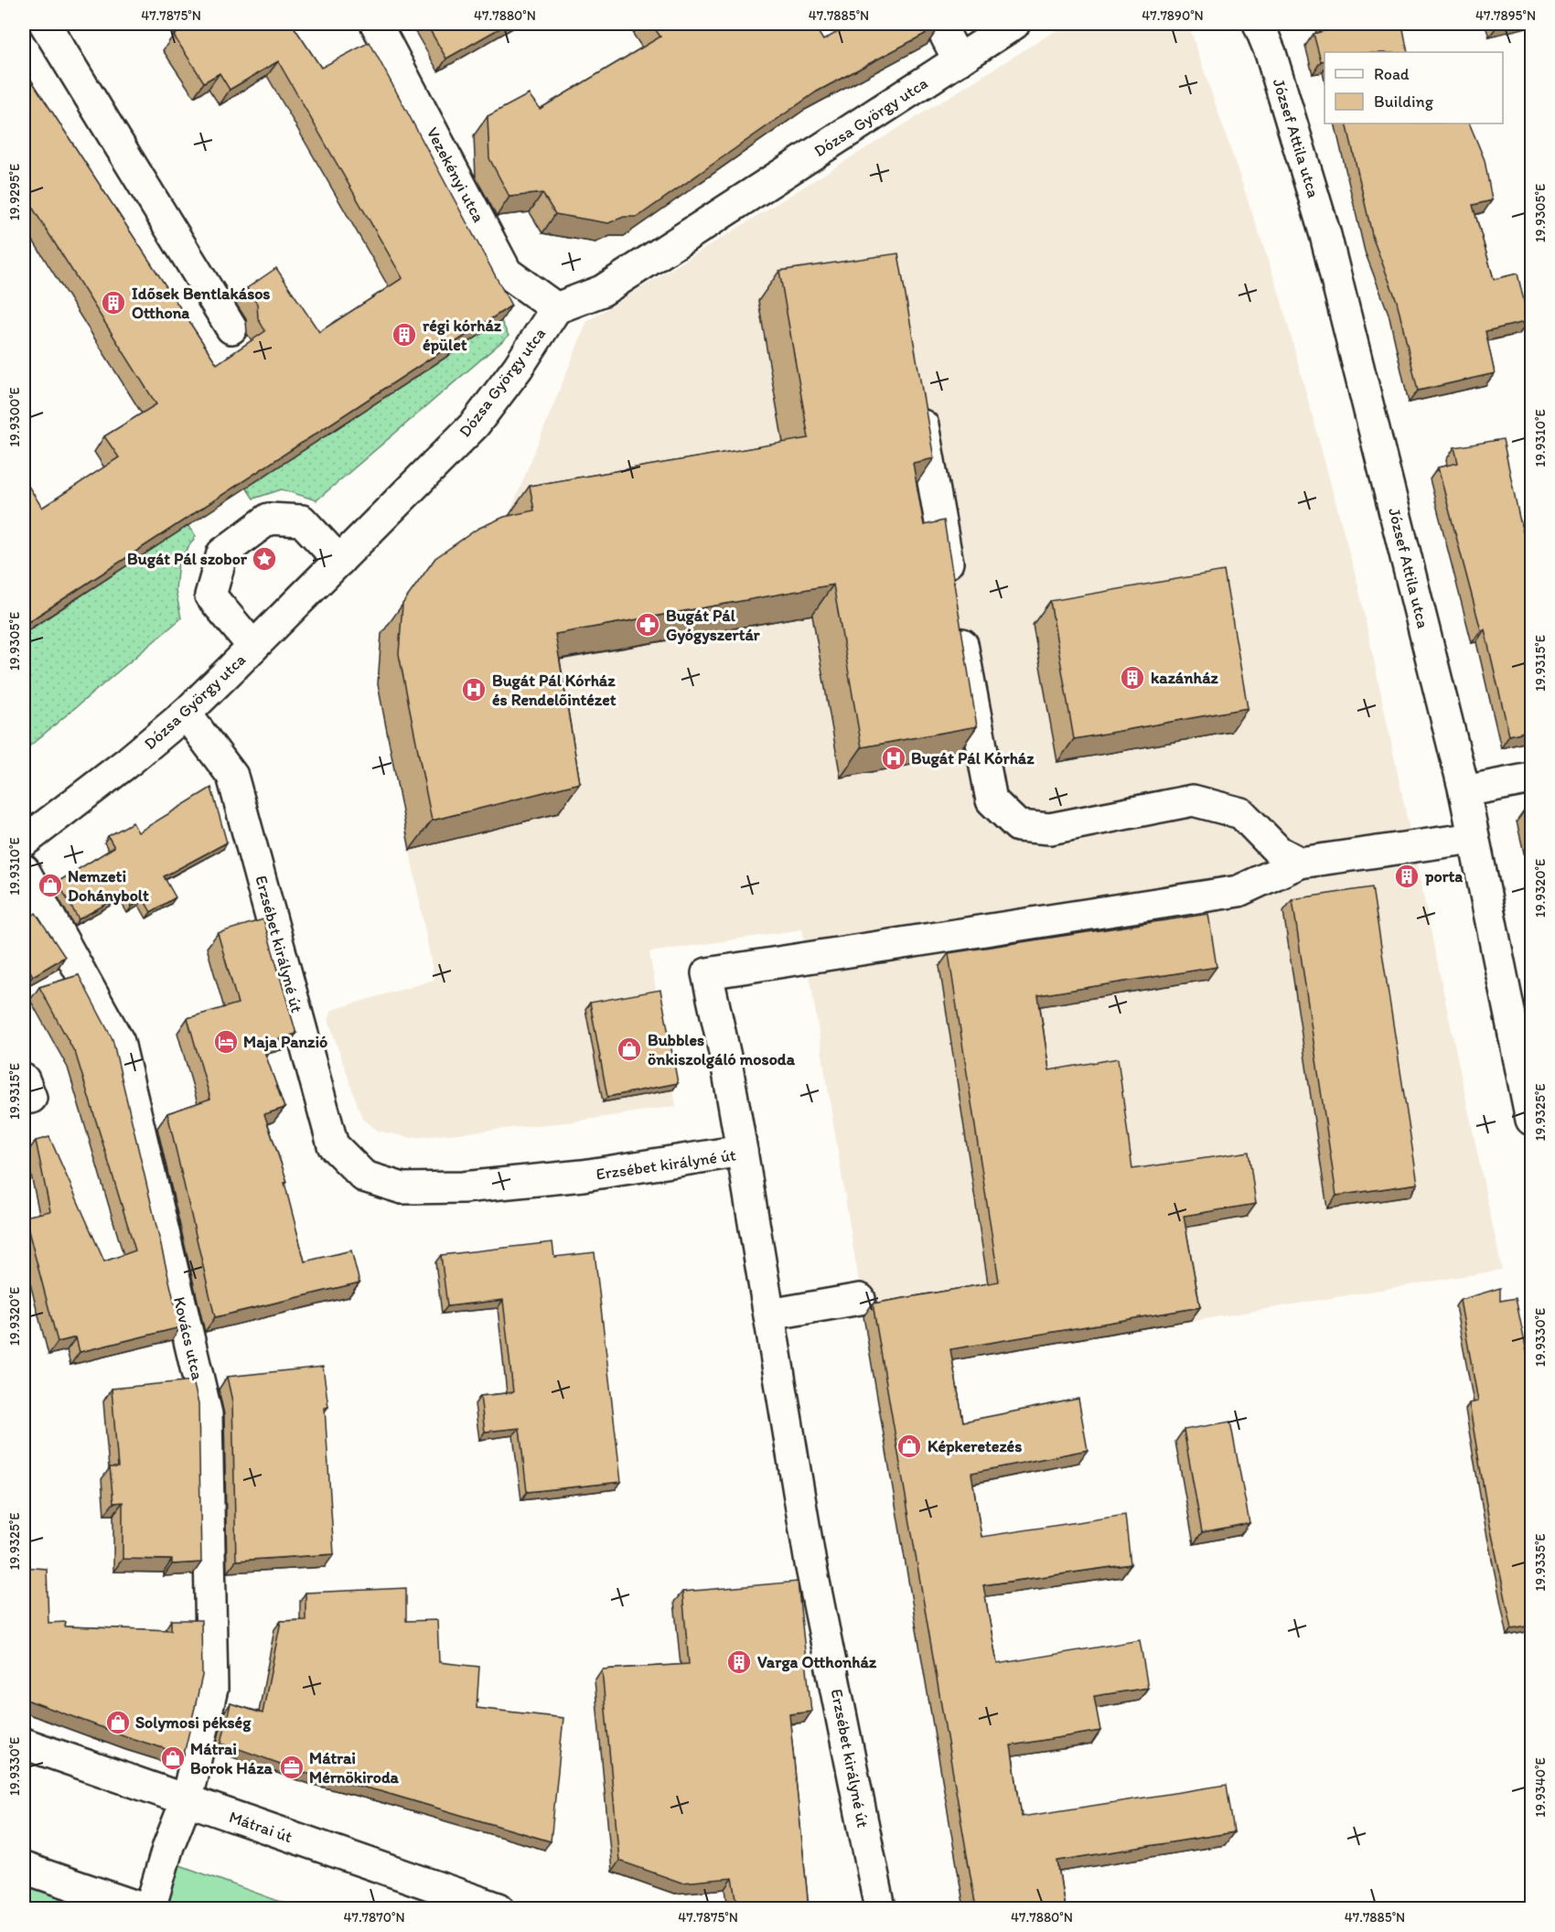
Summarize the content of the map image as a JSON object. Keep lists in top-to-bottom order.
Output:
{
  "streets": {
    "street": [
      "Dózsa György utca",
      "József Attila utca",
      "Vezekényi utca",
      "Erzsébet királyné út",
      "Kovács utca",
      "Mátrai út"
    ]
  },
  "crossings": [
    ["Dózsa György utca", "Vezekényi utca"],
    ["Dózsa György utca", "Erzsébet királyné út"],
    ["Kovács utca", "Mátrai út"]
  ],
  "places": {
    "building": [
      "Idősek Bentlakásos Otthona",
      "régi kórház épület",
      "kazánház",
      "porta",
      "Varga Otthonház"
    ],
    "place": ["Bugát Pál szobor"],
    "pharmacy": ["Bugát Pál Gyógyszertár"],
    "hospital": ["Bugát Pál Kórház és Rendelőintézet", "Bugát Pál Kórház"],
    "shop": [
      "Nemzeti Dohánybolt",
      "Bubbles önkiszolgáló mosoda",
      "Képkeretezés",
      "Solymosi pékség",
      "Mátrai Borok Háza"
    ],
    "hotel": ["Maja Panzió"],
    "office": ["Mátrai Mérnökiroda"]
  },
  "legend": ["Road", "Building"],
  "coordinates": [
    "47.7875°N",
    "47.7880°N",
    "47.7885°N",
    "47.7890°N",
    "47.7895°N",
    "19.9295°E",
    "19.9305°E",
    "19.9300°E",
    "19.9310°E",
    "19.9315°E",
    "19.9320°E",
    "19.9325°E",
    "19.9330°E",
    "19.9335°E",
    "19.9340°E",
    "47.7870°N"
  ]
}
